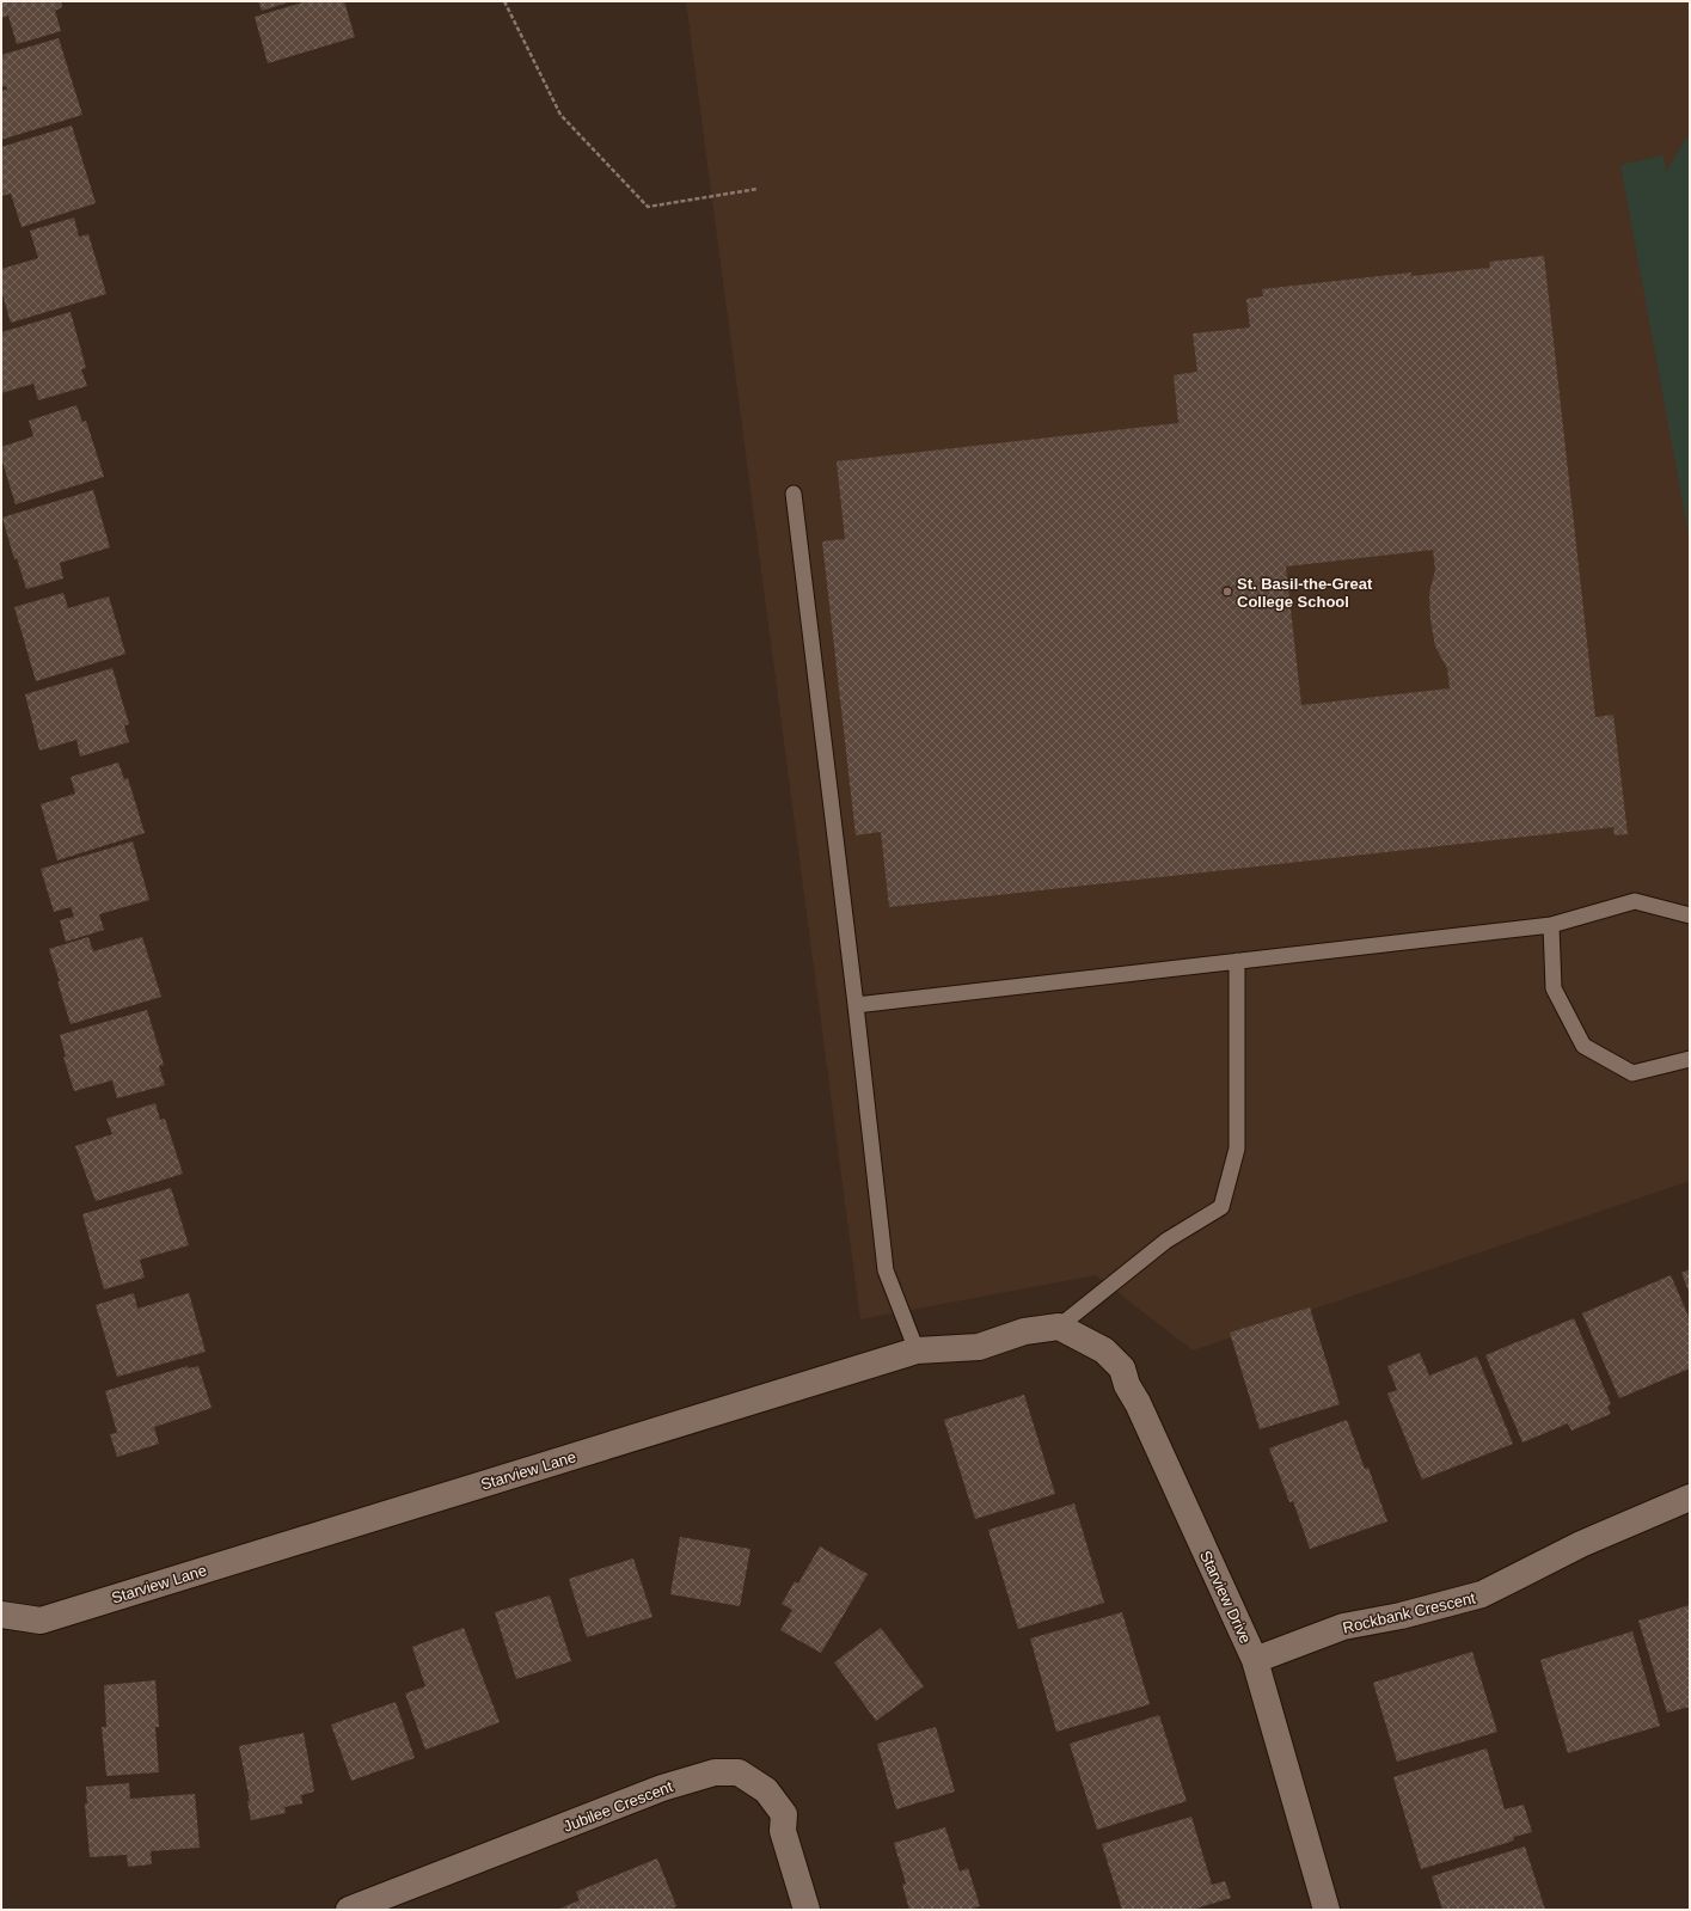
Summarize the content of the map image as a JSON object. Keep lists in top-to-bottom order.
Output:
{
  "streets": {
    "street": [
      "Starview Lane",
      "Starview Drive",
      "Rockbank Crescent",
      "Jubilee Crescent"
    ]
  },
  "crossings": [
    ["Starview Lane", "Starview Drive"],
    ["Starview Drive", "Rockbank Crescent"]
  ],
  "places": ["St. Basil-the-Great College School"]
}
